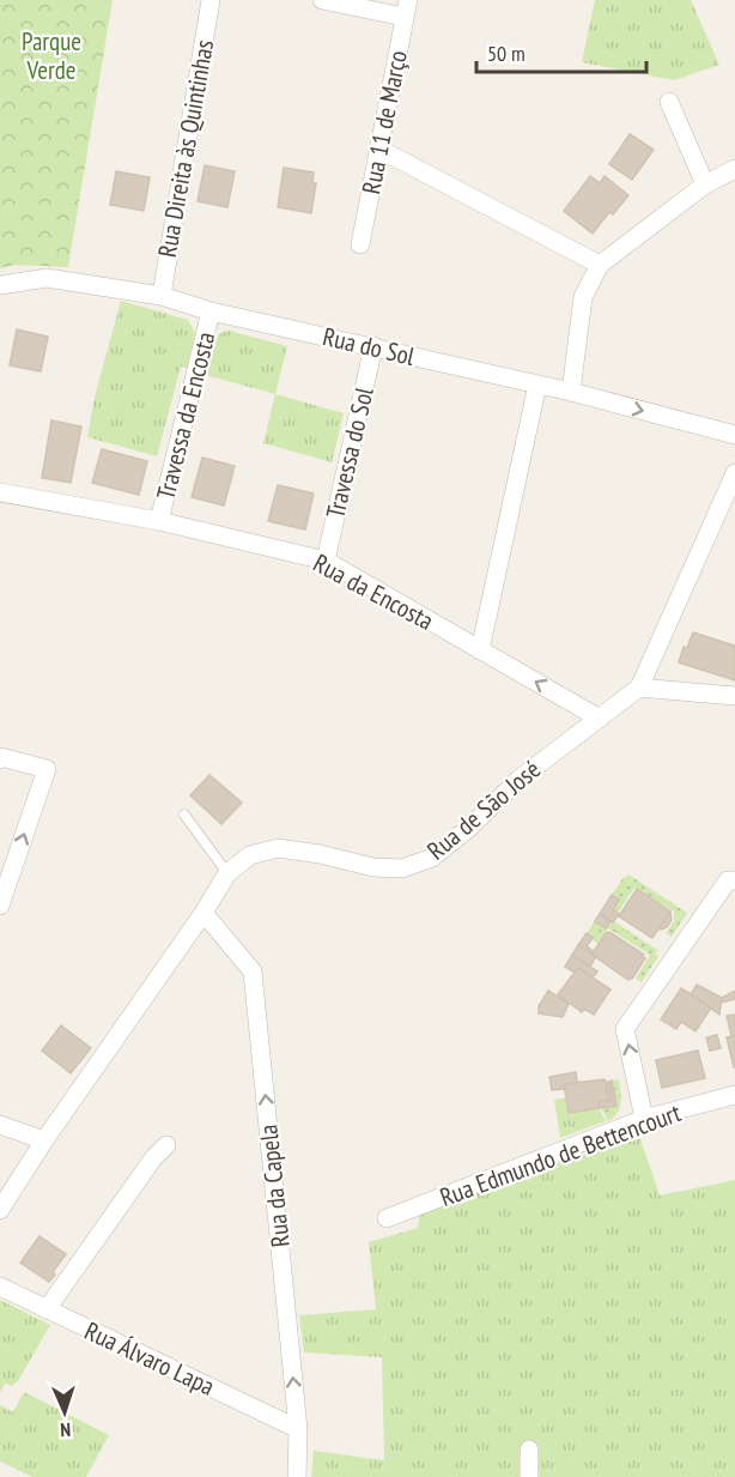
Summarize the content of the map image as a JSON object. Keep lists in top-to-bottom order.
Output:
{
  "streets": {
    "street": [
      "Rua 11 de Março",
      "Rua Direita às Quintinhas",
      "Rua do Sol",
      "Travessa da Encosta",
      "Travessa do Sol",
      "Rua da Encosta",
      "Rua de São José",
      "Rua Edmundo de Bettencourt",
      "Rua da Capela",
      "Rua Álvaro Lapa"
    ]
  },
  "crossings": [
    ["Rua Direita às Quintinhas", "Rua do Sol"],
    ["Rua do Sol", "Travessa da Encosta"],
    ["Rua do Sol", "Travessa do Sol"],
    ["Travessa da Encosta", "Rua da Encosta"],
    ["Travessa do Sol", "Rua da Encosta"],
    ["Rua da Encosta", "Rua de São José"],
    ["Rua de São José", "Rua da Capela"],
    ["Rua da Capela", "Rua Álvaro Lapa"]
  ],
  "one_way": ["Rua da Capela"],
  "parks": ["Parque Verde"],
  "scale_bar": "50 m",
  "north": "bottom"
}
